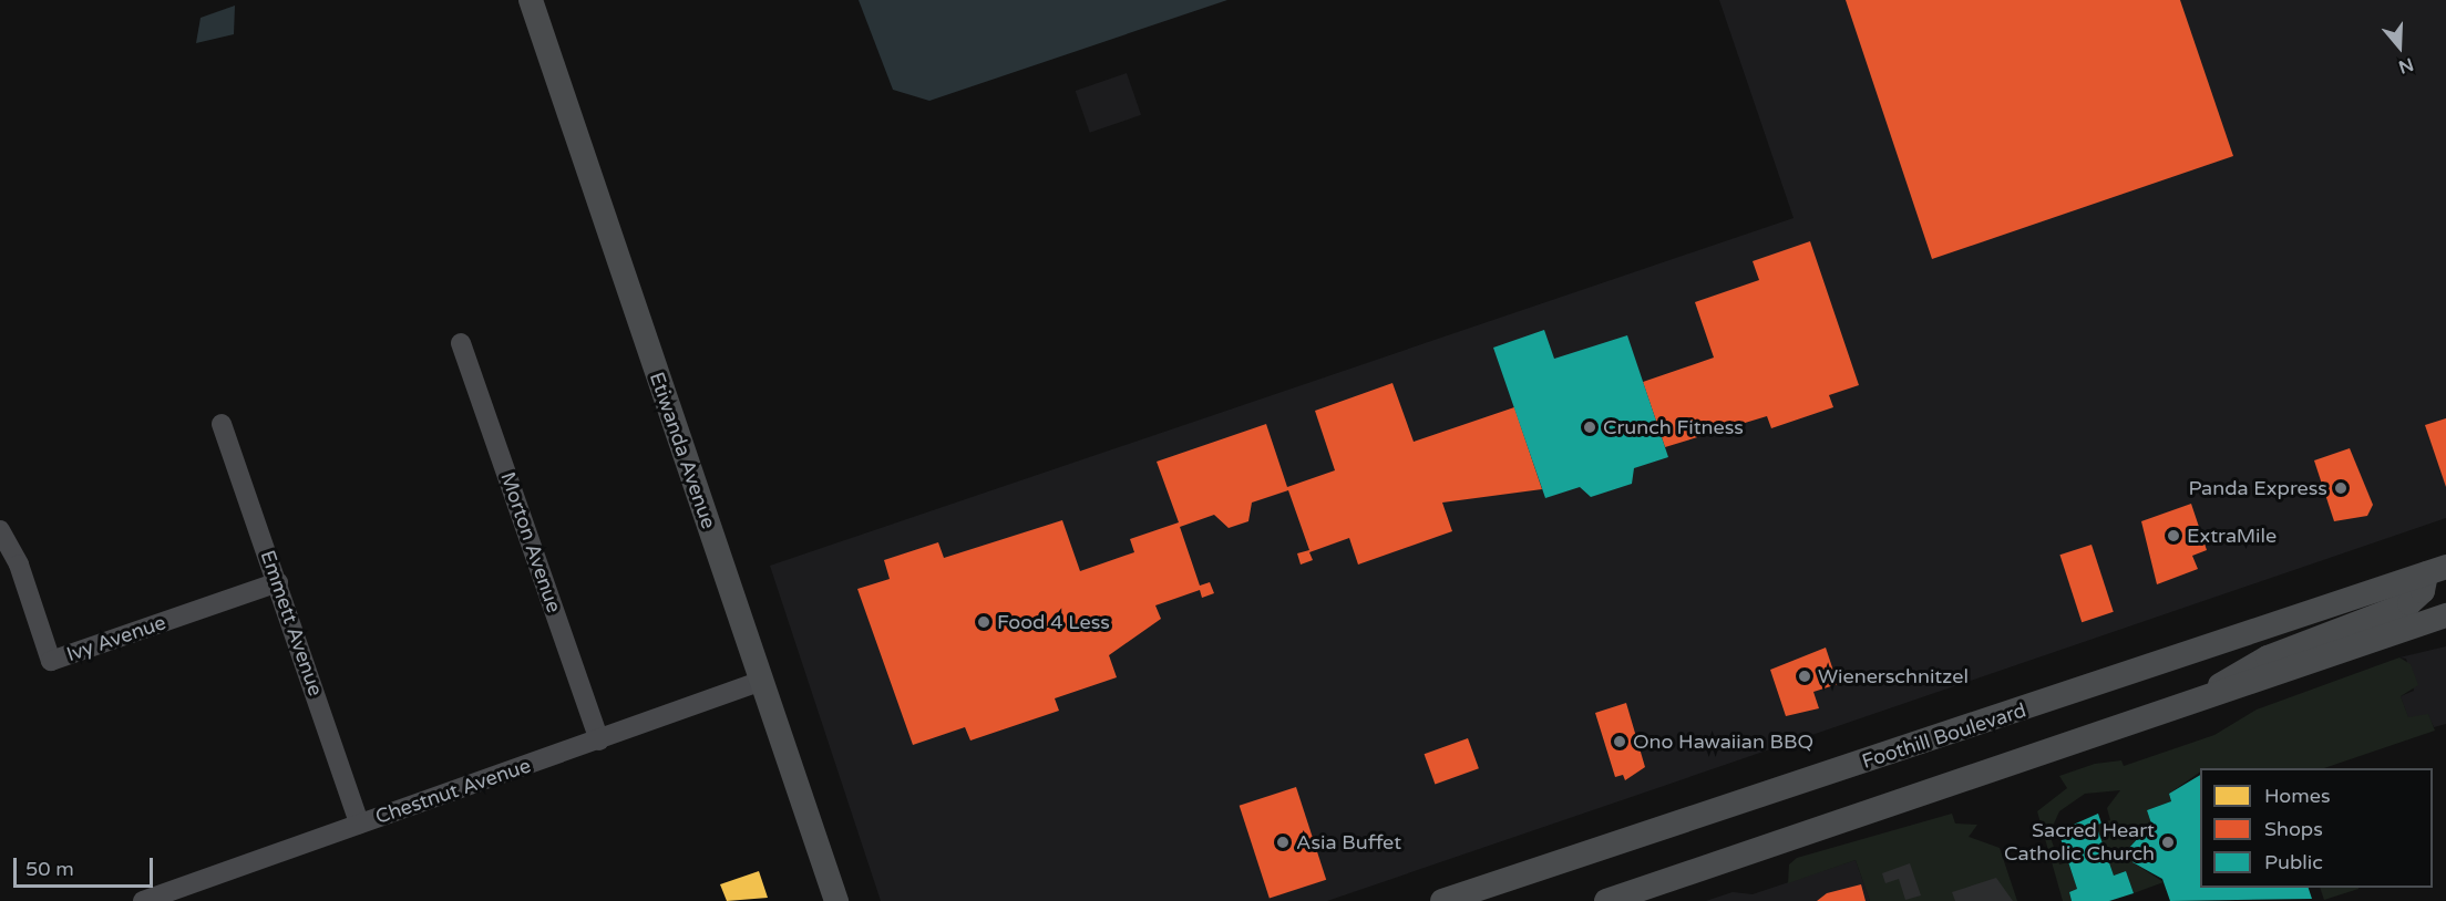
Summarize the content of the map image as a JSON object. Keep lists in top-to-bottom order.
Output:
{
  "streets": {
    "main road": ["Etiwanda Avenue", "Foothill Boulevard"],
    "street": [
      "Morton Avenue",
      "Emmett Avenue",
      "Ivy Avenue",
      "Chestnut Avenue"
    ]
  },
  "crossings": [
    ["Etiwanda Avenue", "Chestnut Avenue"],
    ["Morton Avenue", "Chestnut Avenue"],
    ["Emmett Avenue", "Ivy Avenue"],
    ["Emmett Avenue", "Chestnut Avenue"]
  ],
  "places": [
    "Crunch Fitness",
    "Panda Express",
    "ExtraMile",
    "Food 4 Less",
    "Wienerschnitzel",
    "Ono Hawaiian BBQ",
    "Asia Buffet",
    "Sacred Heart Catholic Church"
  ],
  "legend": ["Homes", "Shops", "Public"],
  "scale_bar": "50 m",
  "north": "bottom"
}
